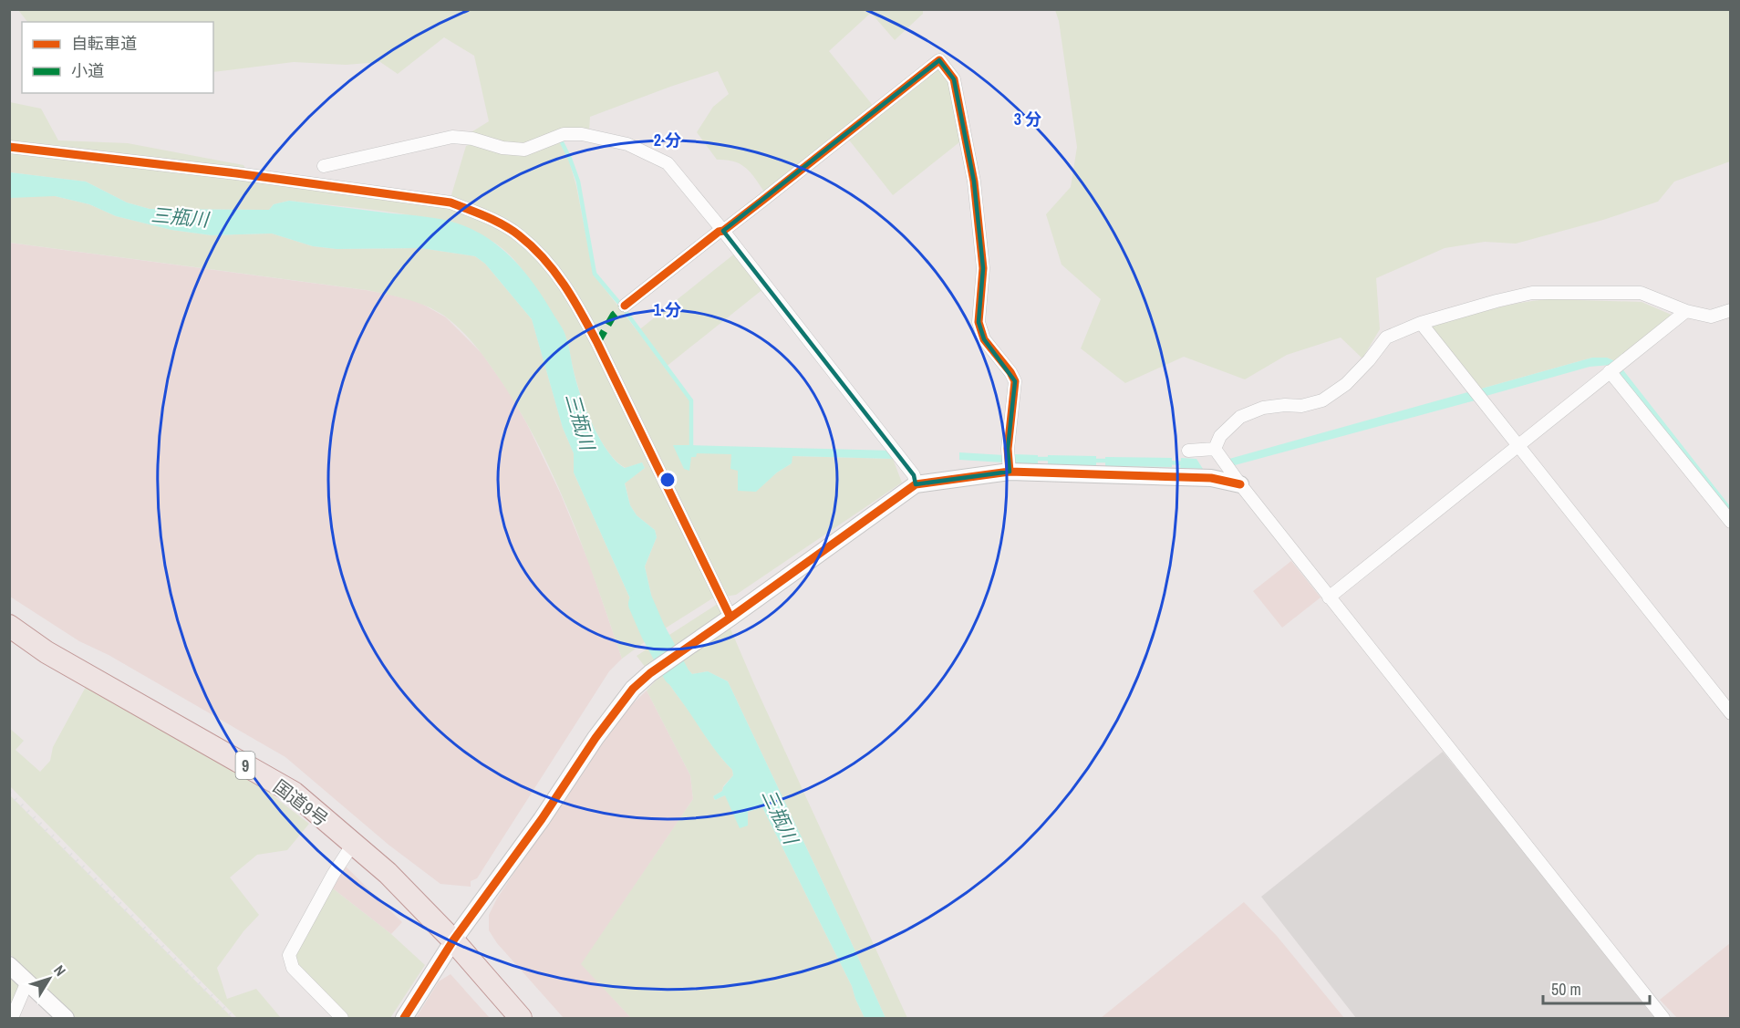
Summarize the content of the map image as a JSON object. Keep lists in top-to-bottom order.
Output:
{
  "streets": {
    "highway": ["9", "国道9号"]
  },
  "water": ["三瓶川"],
  "legend": ["自転車道", "小道"],
  "scale_bar": "50 m",
  "north": "top right",
  "rings": ["3 分", "2 分", "1 分"]
}
